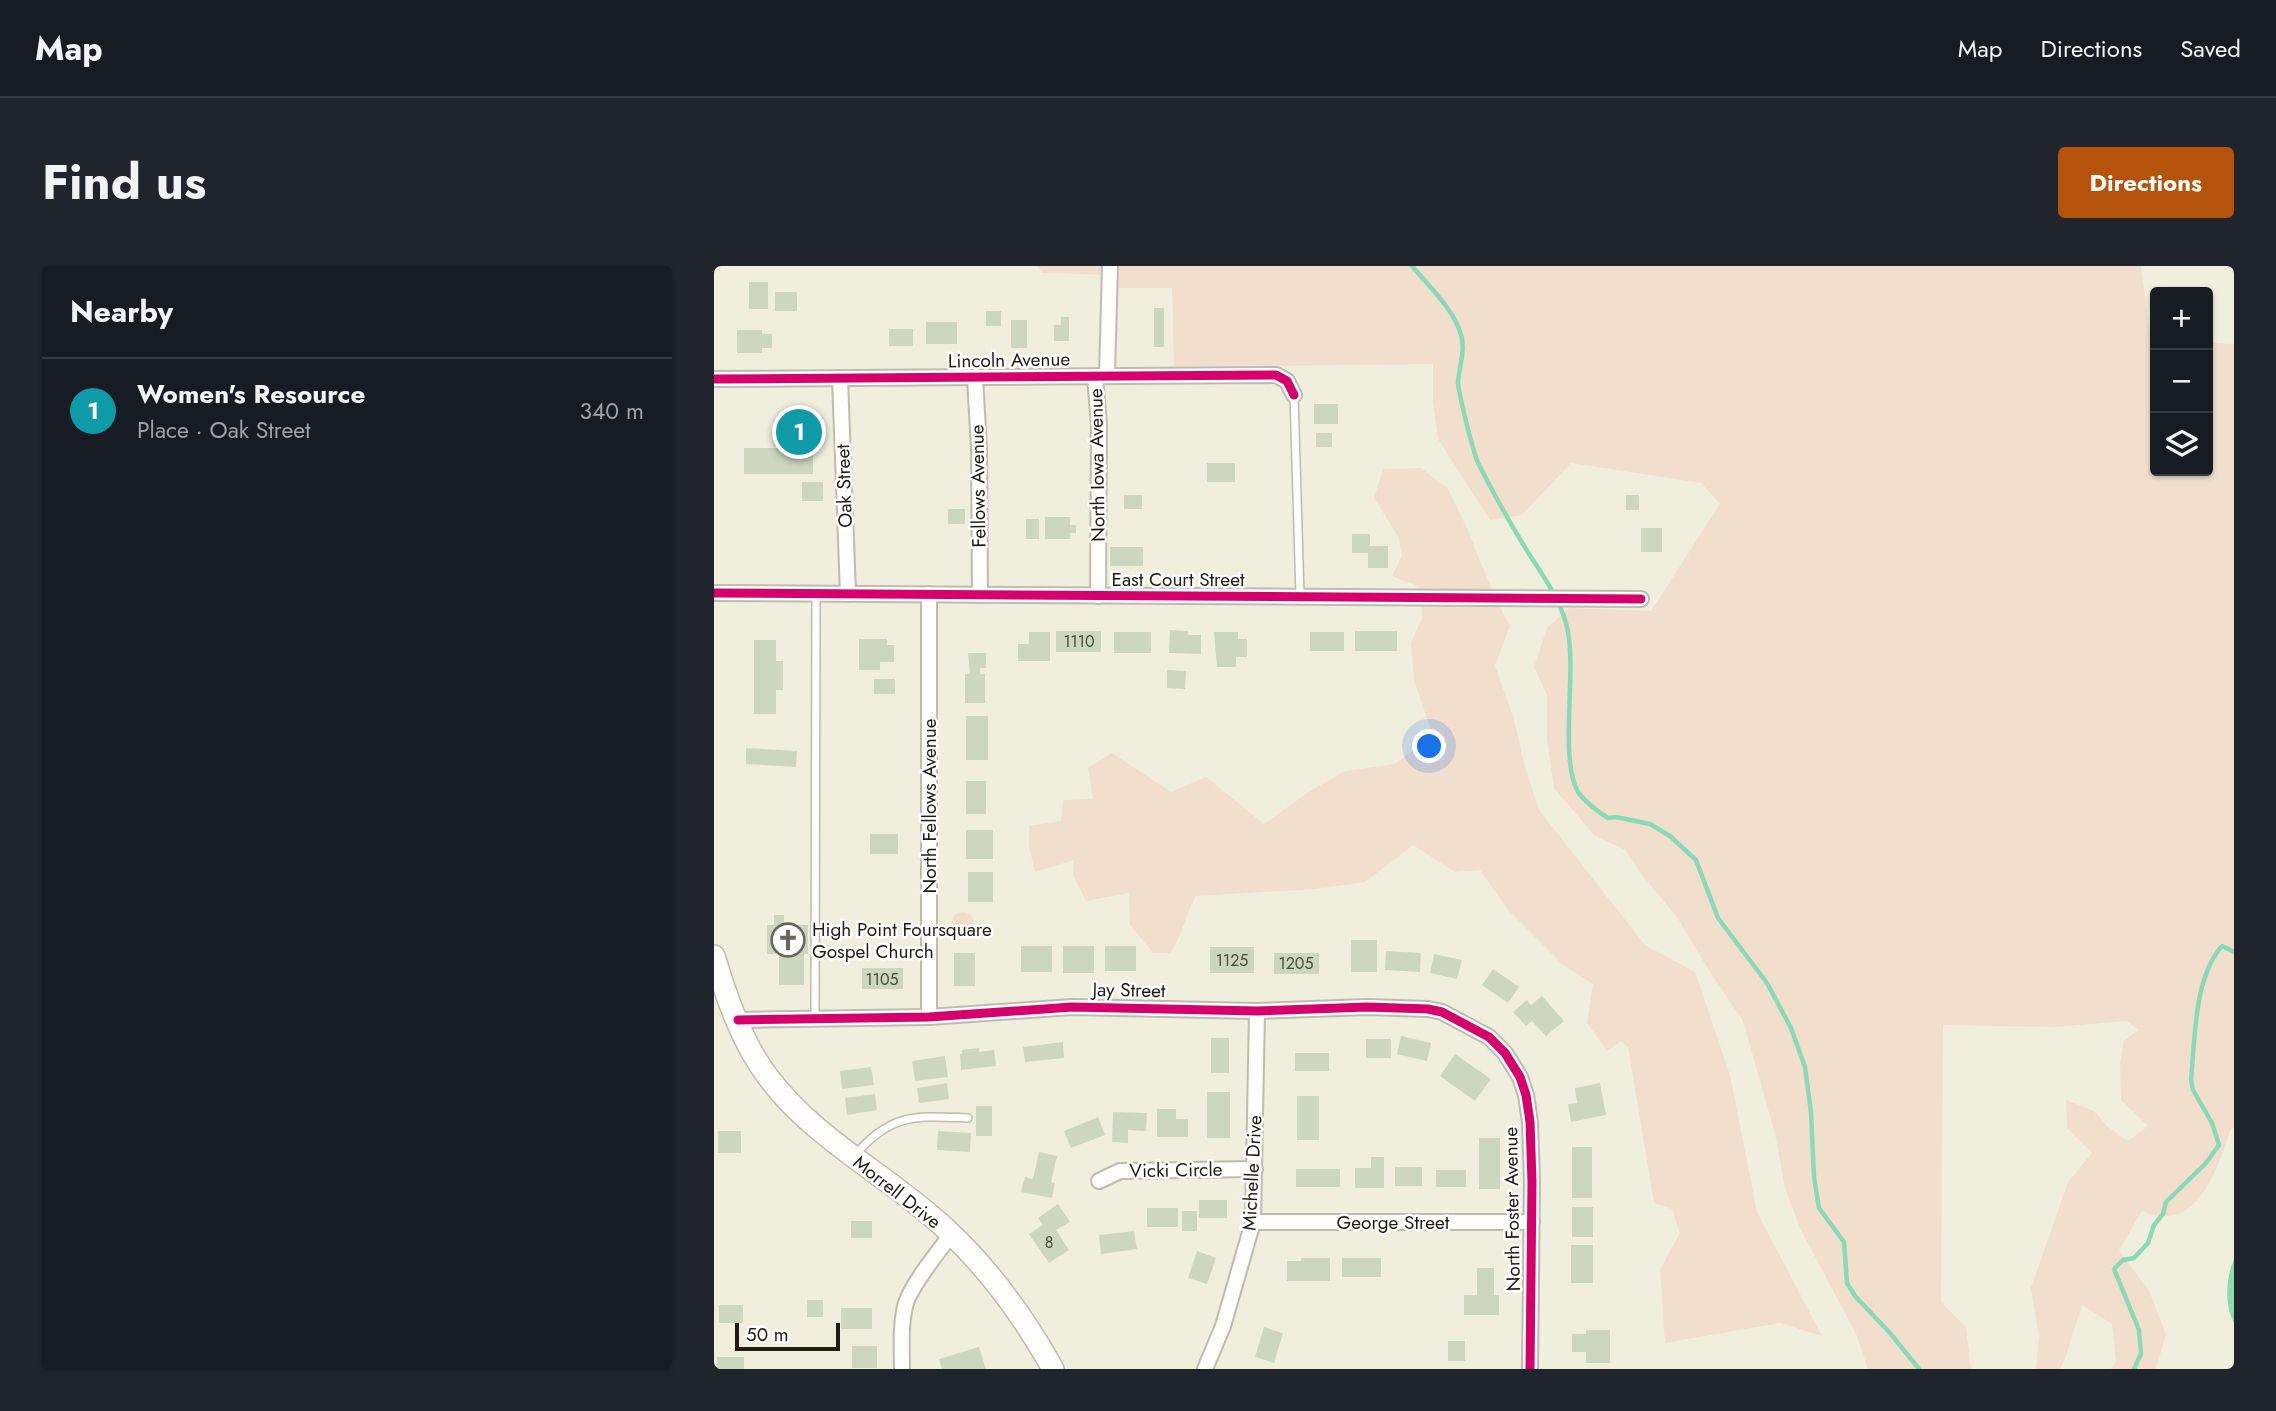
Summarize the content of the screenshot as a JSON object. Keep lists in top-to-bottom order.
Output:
{
  "streets": {
    "main road": ["Morrell Drive"],
    "street": [
      "Lincoln Avenue",
      "North Iowa Avenue",
      "Oak Street",
      "Fellows Avenue",
      "East Court Street",
      "North Fellows Avenue",
      "Jay Street",
      "Vicki Circle",
      "Michelle Drive",
      "North Foster Avenue",
      "George Street"
    ]
  },
  "crossings": [
    ["Lincoln Avenue", "North Iowa Avenue"],
    ["Lincoln Avenue", "Oak Street"],
    ["Lincoln Avenue", "Fellows Avenue"],
    ["North Iowa Avenue", "East Court Street"],
    ["Oak Street", "East Court Street"],
    ["Fellows Avenue", "East Court Street"],
    ["East Court Street", "North Fellows Avenue"],
    ["North Fellows Avenue", "Jay Street"],
    ["Jay Street", "Michelle Drive"],
    ["Jay Street", "Morrell Drive"],
    ["Jay Street", "North Foster Avenue"],
    ["Vicki Circle", "Michelle Drive"],
    ["Michelle Drive", "George Street"],
    ["North Foster Avenue", "George Street"]
  ],
  "places": {
    "church": ["High Point Foursquare Gospel Church"]
  },
  "house_numbers": [
    "1110",
    "1125",
    "1205",
    "1105",
    "8"
  ],
  "scale_bar": "50 m",
  "page": {
    "header": "Map",
    "nav": ["Map", "Directions", "Saved"],
    "title": "Find us",
    "buttons": "Directions",
    "heading": "Nearby",
    "map_buttons": ["+", "−"],
    "list": [
      {
        "mark": "1",
        "name": "Women's Resource",
        "note": "Place · Oak Street",
        "value": "340 m"
      }
    ],
    "pins": "1",
    "scale": "50 m"
  }
}
